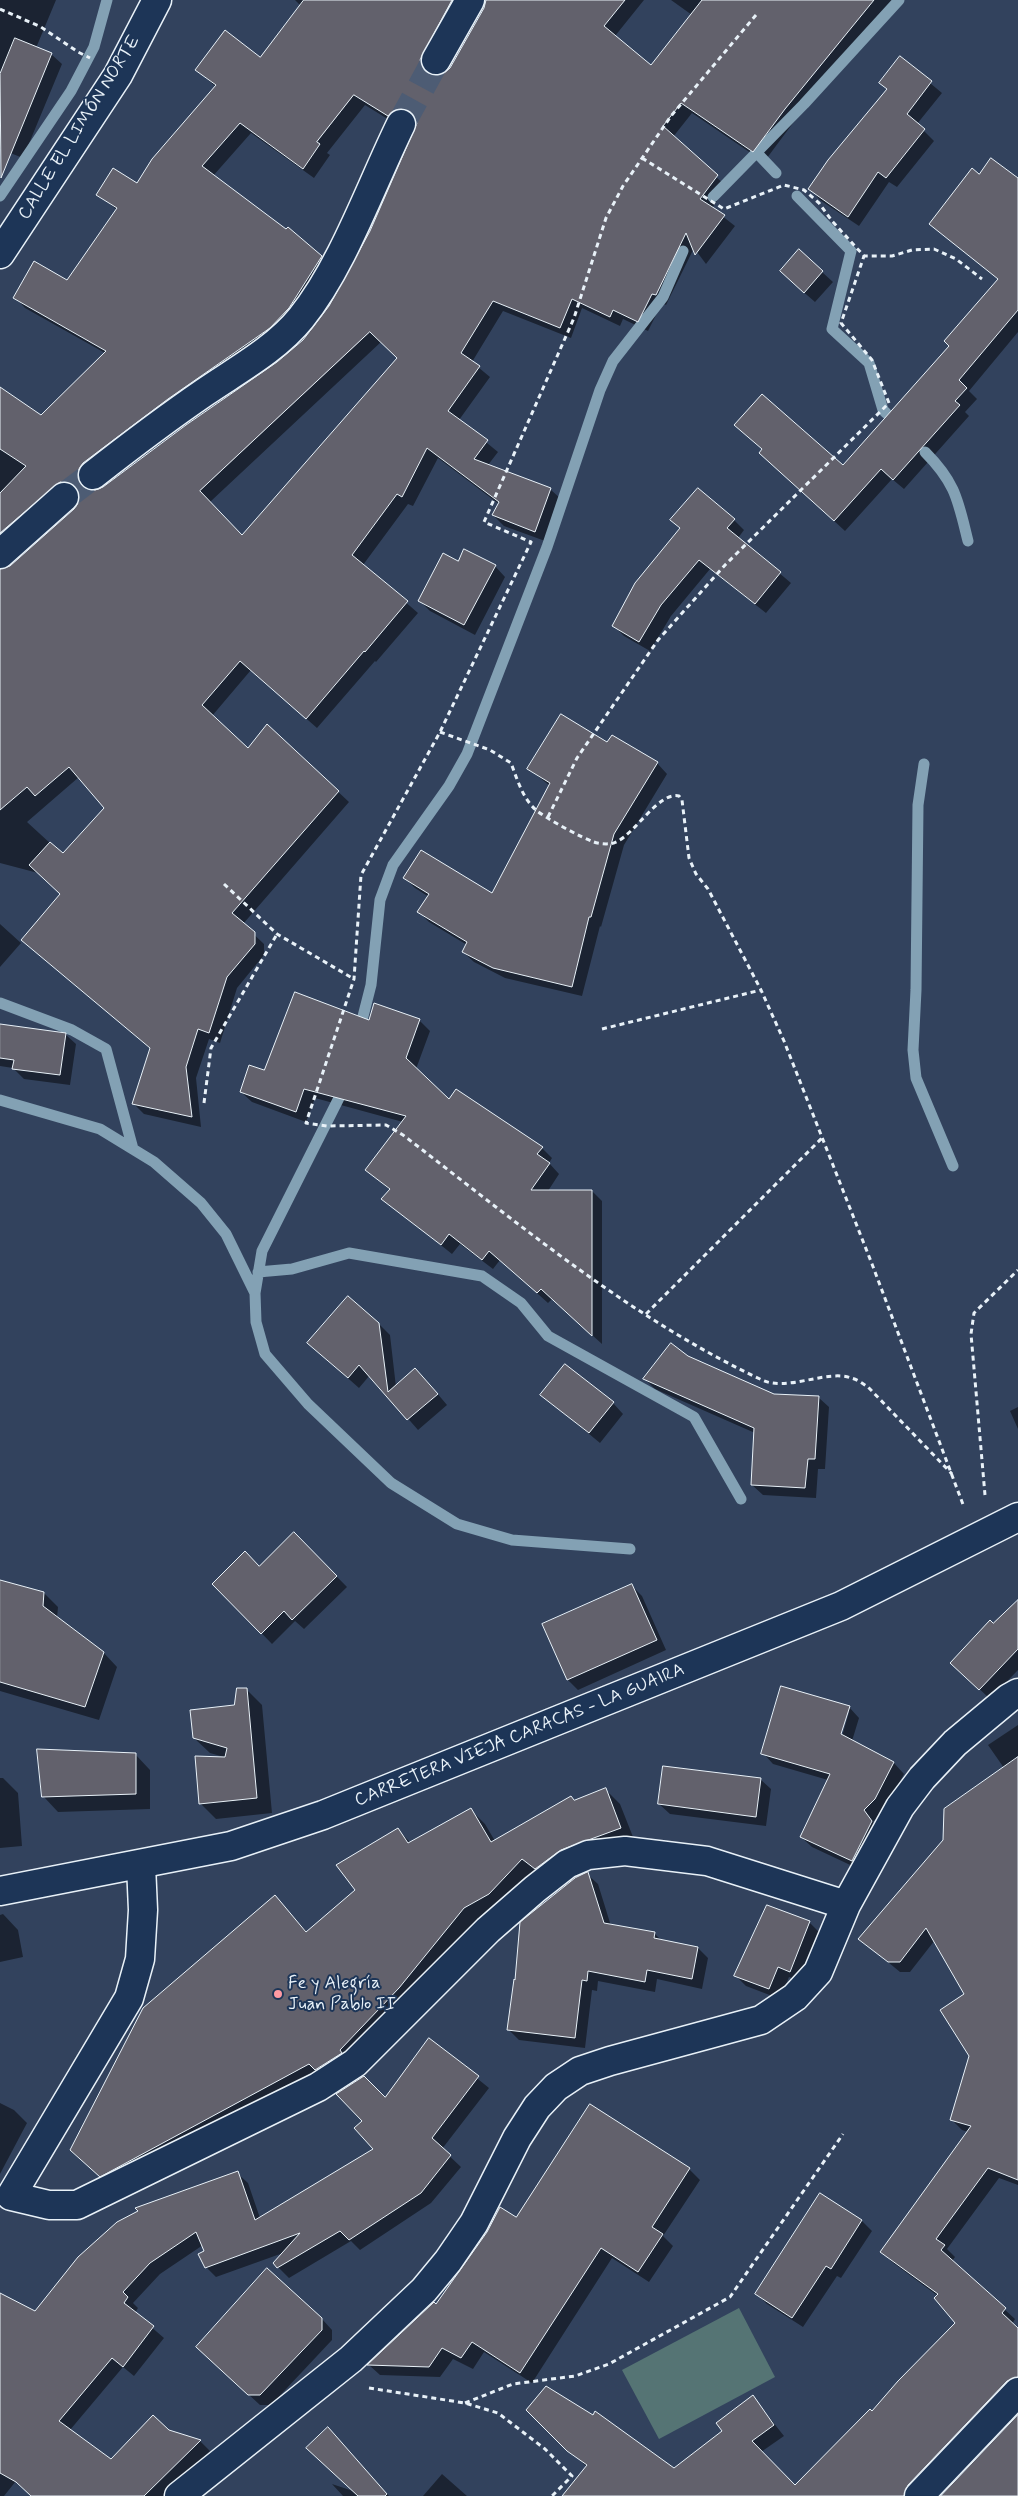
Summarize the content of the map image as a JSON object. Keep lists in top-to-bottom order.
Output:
{
  "streets": {
    "street": ["CALLE EL LIMÓN NORTE", "CARRETERA VIEJA CARACAS - LA GUAIRA"]
  },
  "places": ["Fe y Alegría Juan Pablo II"]
}
